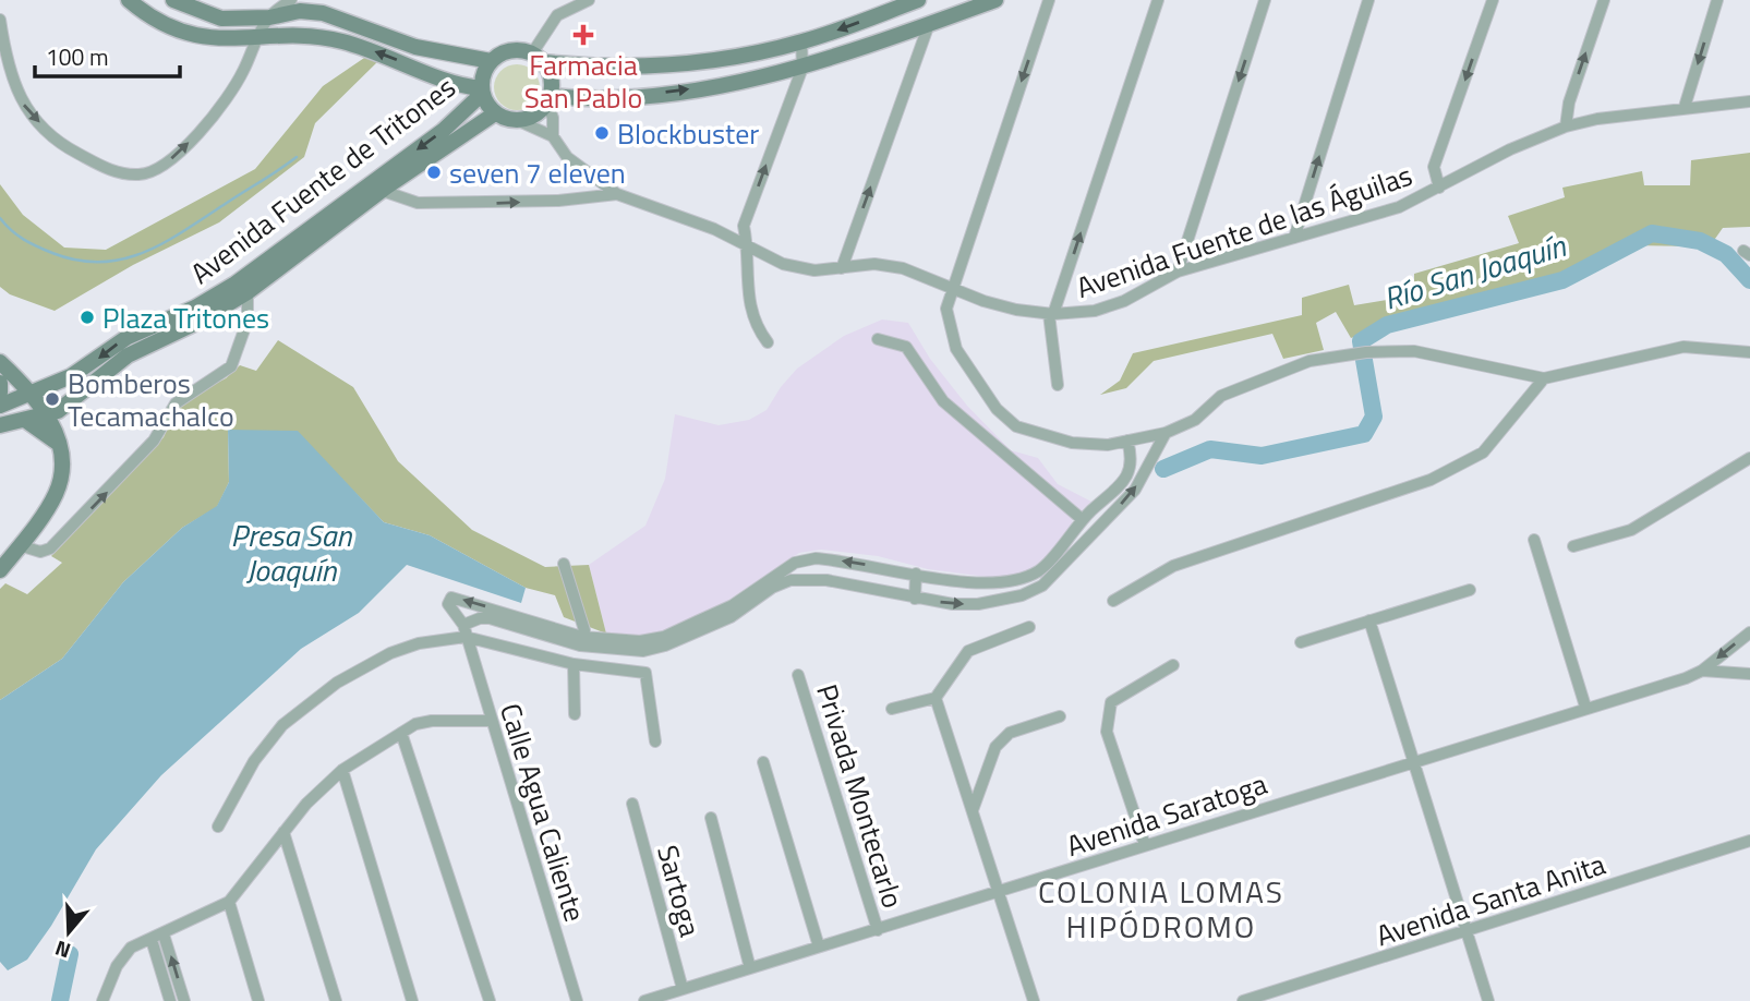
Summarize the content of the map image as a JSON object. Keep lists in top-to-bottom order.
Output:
{
  "streets": {
    "main road": ["Avenida Fuente de Tritones"],
    "street": [
      "Avenida Fuente de las Águilas",
      "Privada Montecarlo",
      "Calle Agua Caliente",
      "Avenida Saratoga",
      "Sartoga",
      "Avenida Santa Anita"
    ]
  },
  "crossings": [
    ["Avenida Fuente de Tritones", "Avenida Fuente de las Águilas"],
    ["Privada Montecarlo", "Avenida Saratoga"],
    ["Avenida Saratoga", "Sartoga"]
  ],
  "districts": ["COLONIA LOMAS HIPÓDROMO"],
  "water": ["Río San Joaquín", "Presa San Joaquín"],
  "places": {
    "health": ["Farmacia San Pablo"],
    "other": [
      "Blockbuster",
      "seven 7 eleven",
      "Plaza Tritones",
      "Bomberos Tecamachalco"
    ]
  },
  "scale_bar": "100 m",
  "north": "bottom"
}
